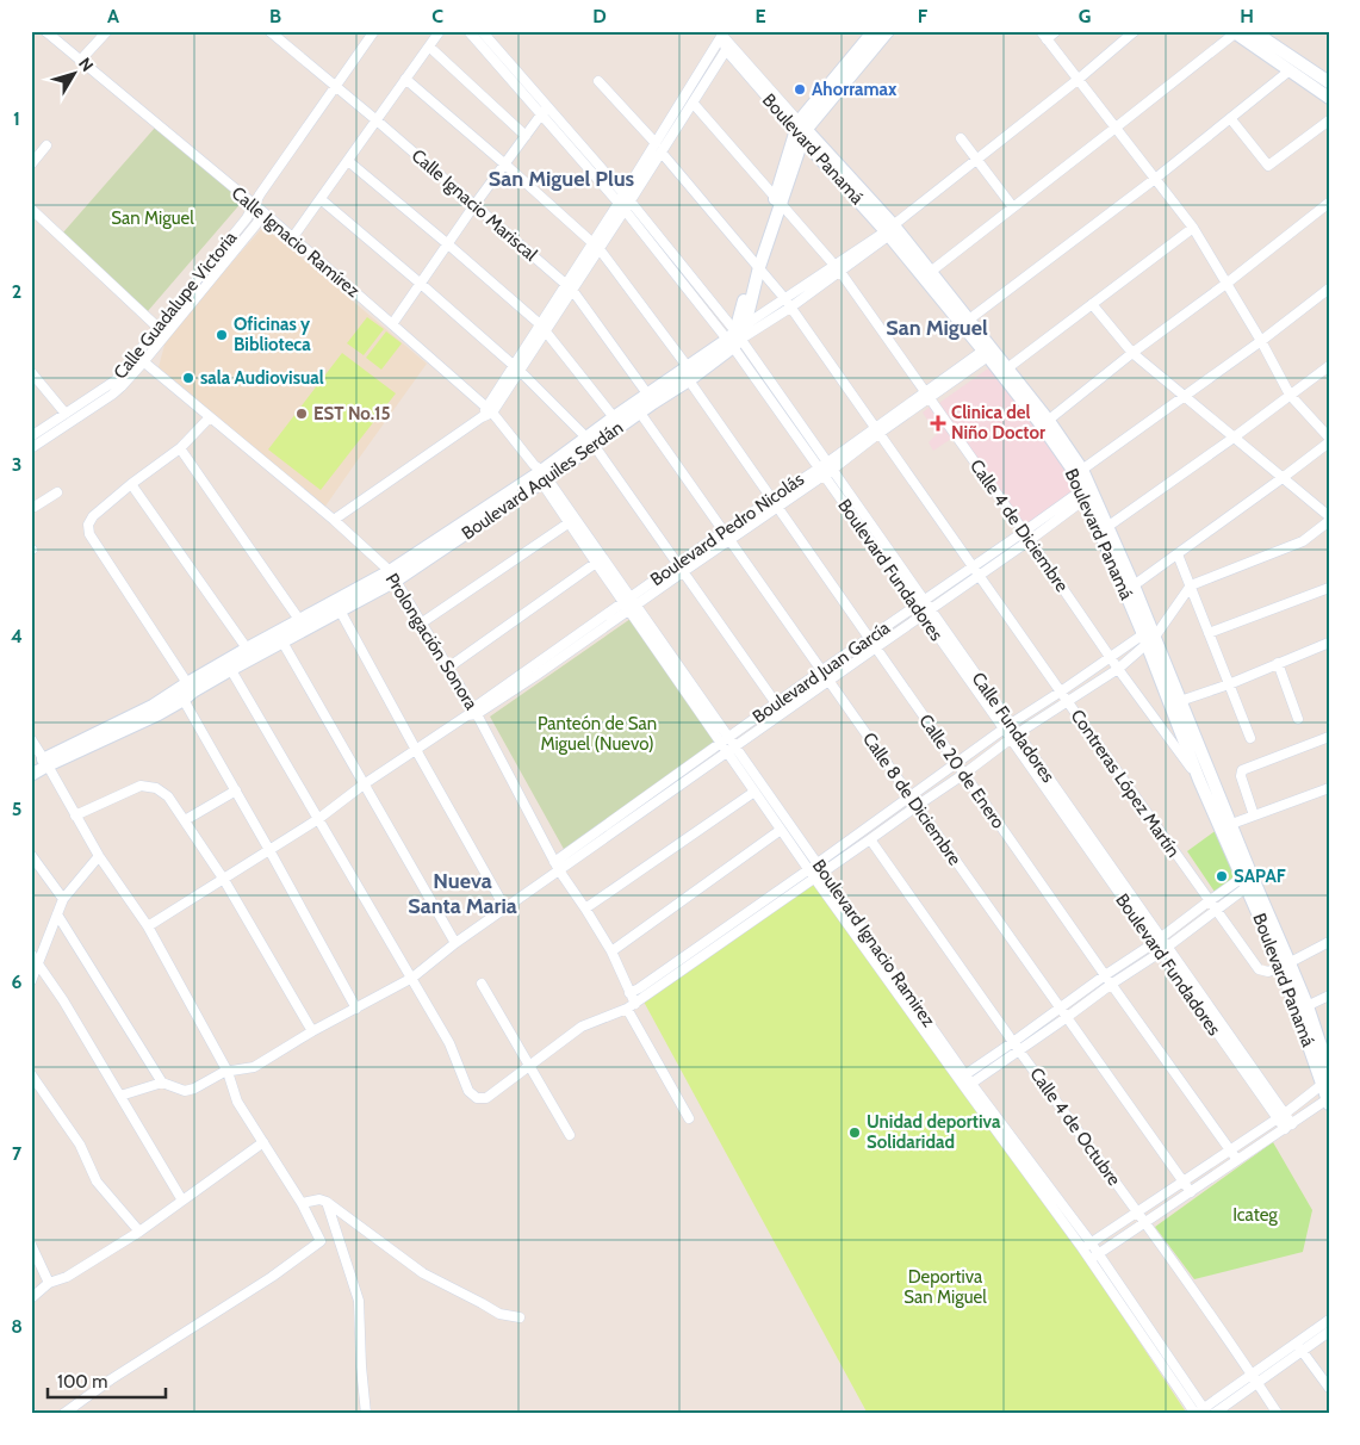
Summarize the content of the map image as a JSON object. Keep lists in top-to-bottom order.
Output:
{
  "streets": {
    "street": [
      "Boulevard Panamá",
      "Calle Ignacio Mariscal",
      "Calle Ignacio Ramírez",
      "Calle Guadalupe Victoria",
      "Boulevard Aquiles Serdán",
      "Calle 4 de Diciembre",
      "Boulevard Pedro Nicolás",
      "Prolongación Sonora",
      "Boulevard Juan García",
      "Calle Fundadores",
      "Calle 20 de Enero",
      "Contreras López Martín",
      "Calle 8 de Diciembre",
      "Boulevard Ignacio Ramirez",
      "Calle 4 de Octubre"
    ]
  },
  "crossings": [
    ["Boulevard Panamá", "Calle 4 de Diciembre"],
    ["Boulevard Panamá", "Boulevard Juan García"],
    ["Boulevard Panamá", "Contreras López Martín"],
    ["Calle Ignacio Mariscal", "Calle Guadalupe Victoria"],
    ["Calle Ignacio Mariscal", "Boulevard Aquiles Serdán"],
    ["Calle Ignacio Ramírez", "Calle Guadalupe Victoria"],
    ["Calle Ignacio Ramírez", "Boulevard Aquiles Serdán"],
    ["Calle Ignacio Ramírez", "Boulevard Ignacio Ramirez"],
    ["Calle Guadalupe Victoria", "Prolongación Sonora"],
    ["Boulevard Aquiles Serdán", "Prolongación Sonora"],
    ["Boulevard Aquiles Serdán", "Calle 20 de Enero"],
    ["Boulevard Aquiles Serdán", "Calle 8 de Diciembre"],
    ["Boulevard Aquiles Serdán", "Boulevard Ignacio Ramirez"],
    ["Calle 4 de Diciembre", "Boulevard Juan García"],
    ["Boulevard Pedro Nicolás", "Prolongación Sonora"],
    ["Boulevard Pedro Nicolás", "Calle Fundadores"],
    ["Boulevard Pedro Nicolás", "Calle 20 de Enero"],
    ["Boulevard Pedro Nicolás", "Calle 8 de Diciembre"],
    ["Boulevard Pedro Nicolás", "Boulevard Ignacio Ramirez"],
    ["Prolongación Sonora", "Boulevard Juan García"],
    ["Boulevard Juan García", "Calle Fundadores"],
    ["Boulevard Juan García", "Calle 20 de Enero"],
    ["Boulevard Juan García", "Contreras López Martín"],
    ["Boulevard Juan García", "Calle 8 de Diciembre"],
    ["Boulevard Juan García", "Boulevard Ignacio Ramirez"]
  ],
  "districts": ["San Miguel Plus", "San Miguel", "Nueva Santa Maria"],
  "parks": [
    "San Miguel",
    "Panteón de San Miguel (Nuevo)",
    "Icateg",
    "Deportiva San Miguel"
  ],
  "places": {
    "other": [
      "Ahorramax",
      "Oficinas y Biblioteca",
      "sala Audiovisual",
      "EST No.15",
      "SAPAF",
      "Unidad deportiva Solidaridad"
    ],
    "health": ["Clinica del Niño Doctor"]
  },
  "scale_bar": "100 m",
  "north": "top right",
  "grid": {
    "columns": [
      "A",
      "B",
      "C",
      "D",
      "E",
      "F",
      "G",
      "H"
    ],
    "rows": [
      "1",
      "2",
      "3",
      "4",
      "5",
      "6",
      "7",
      "8"
    ]
  }
}
